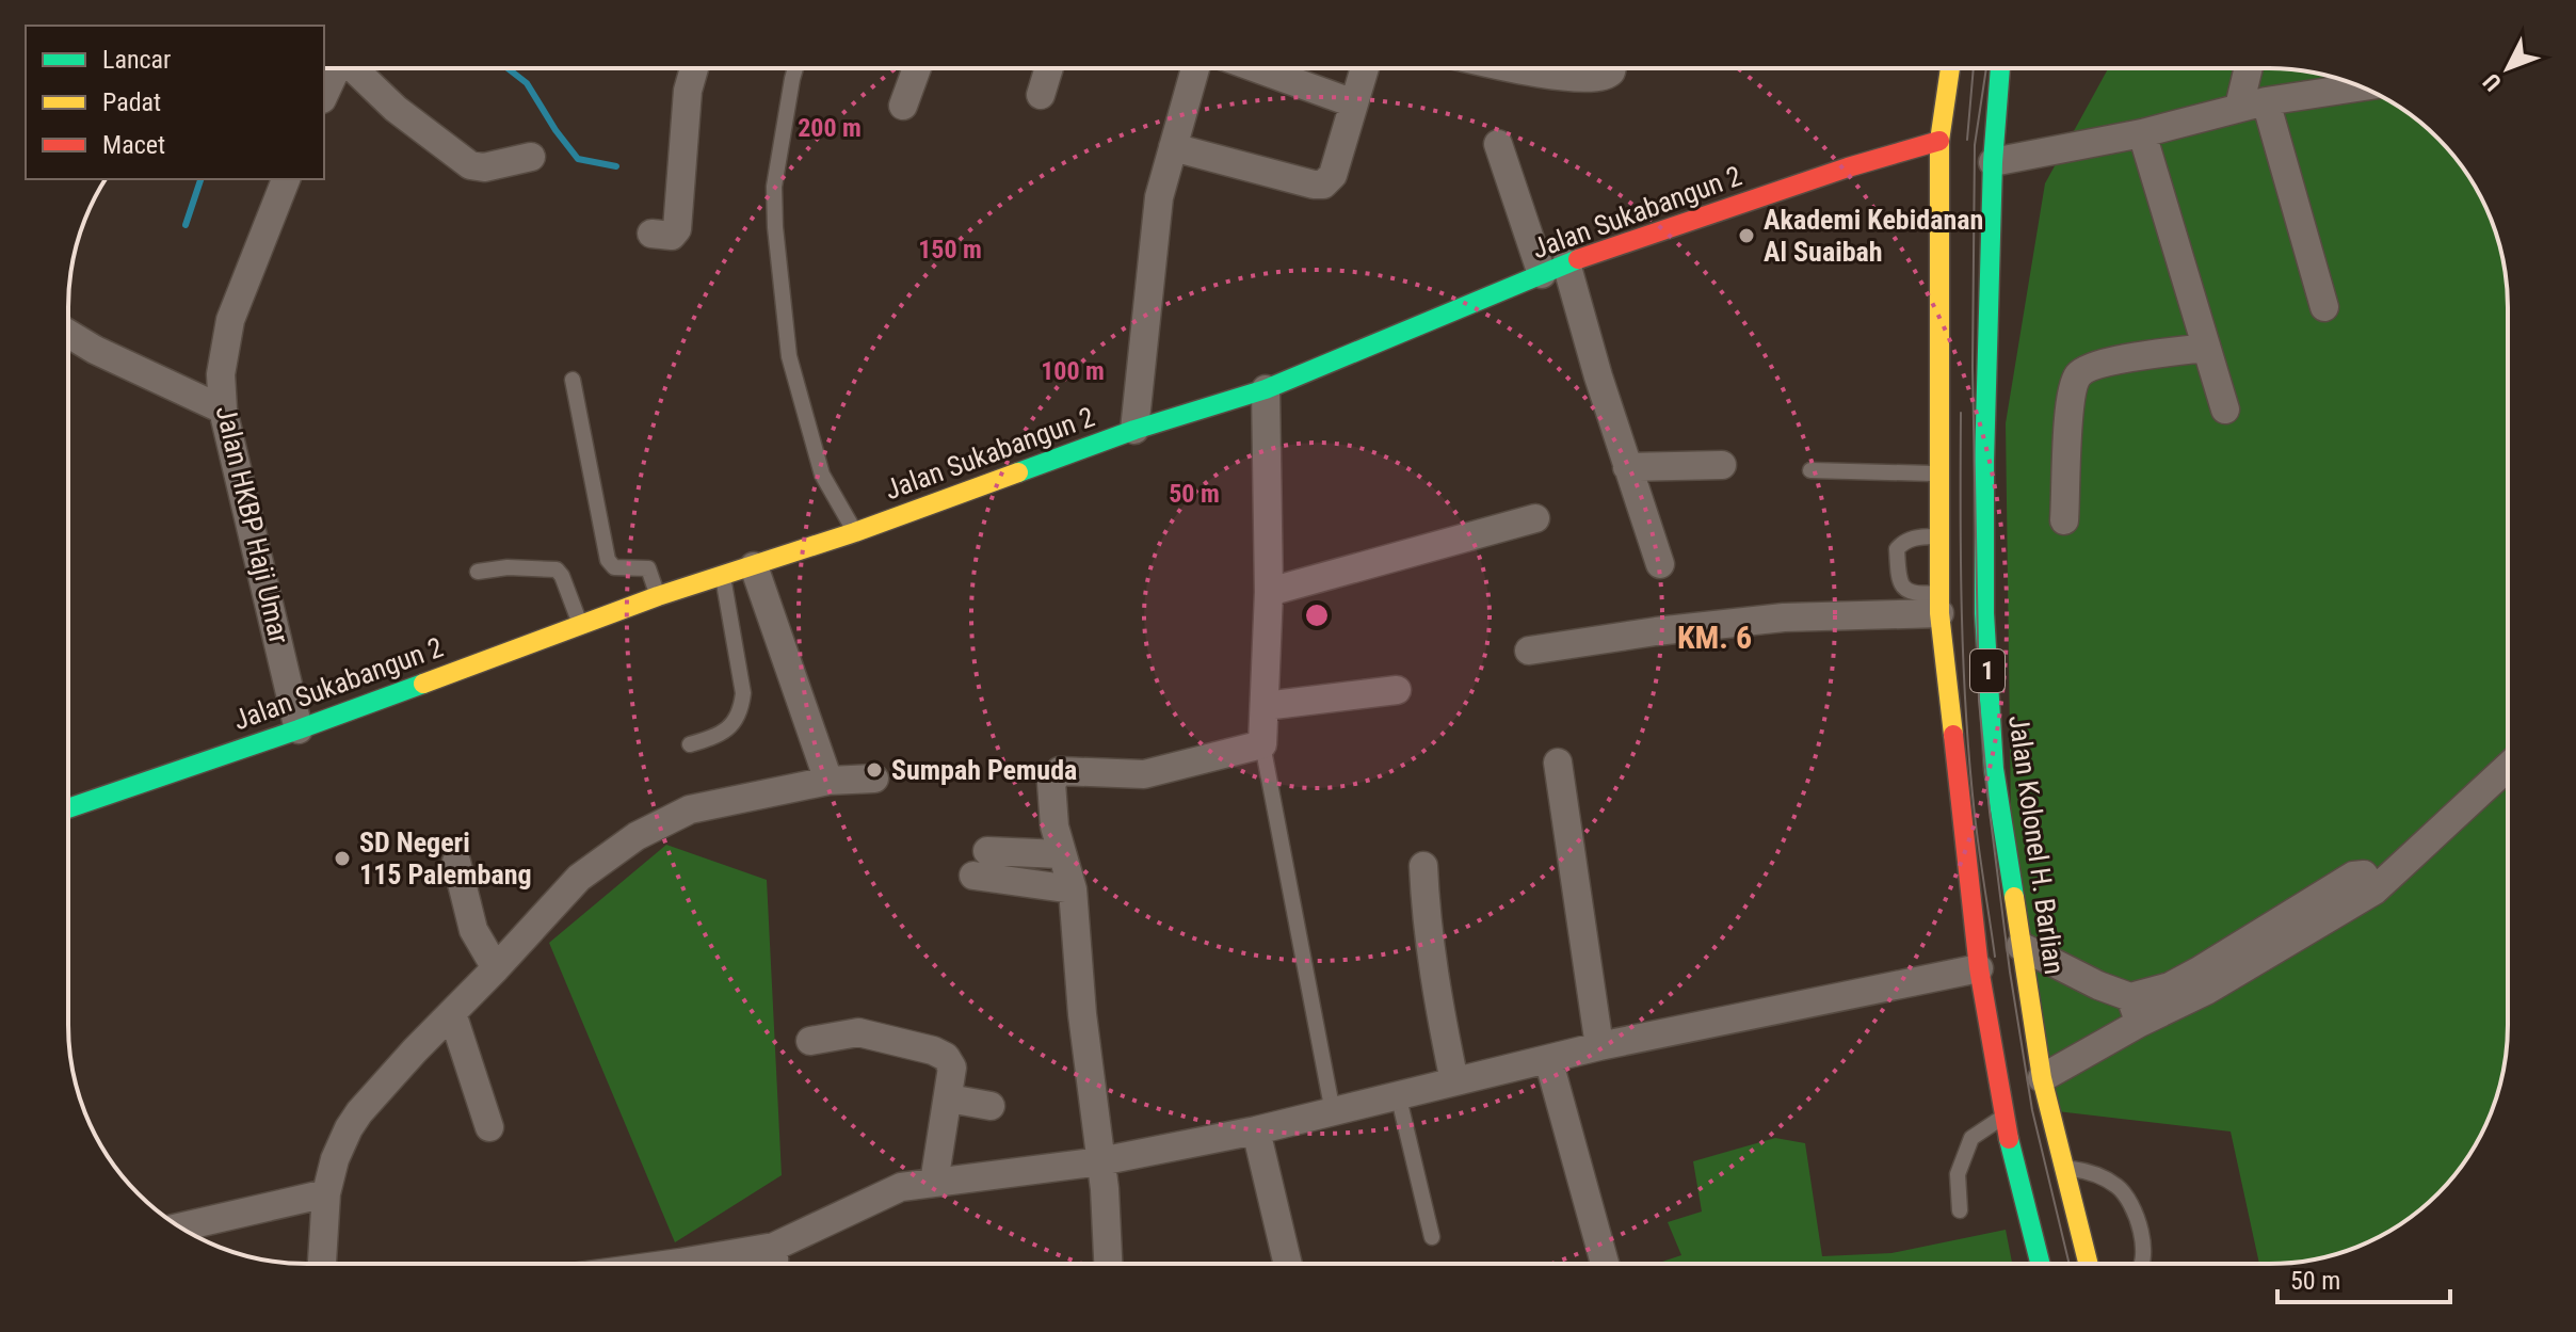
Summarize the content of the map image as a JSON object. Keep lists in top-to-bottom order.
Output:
{
  "streets": {
    "main road": ["Jalan Sukabangun 2", "1", "Jalan Kolonel H. Barlian"],
    "street": ["Jalan HKBP Haji Umar"]
  },
  "crossings": [
    ["Jalan Sukabangun 2", "Jalan HKBP Haji Umar"],
    ["Jalan Sukabangun 2", "Jalan Kolonel H. Barlian"]
  ],
  "districts": ["KM. 6"],
  "places": ["Akademi Kebidanan Al Suaibah", "Sumpah Pemuda", "SD Negeri 115 Palembang"],
  "legend": ["Lancar", "Padat", "Macet"],
  "scale_bar": "50 m",
  "north": "bottom left",
  "rings": [
    "200 m",
    "150 m",
    "100 m",
    "50 m"
  ]
}
